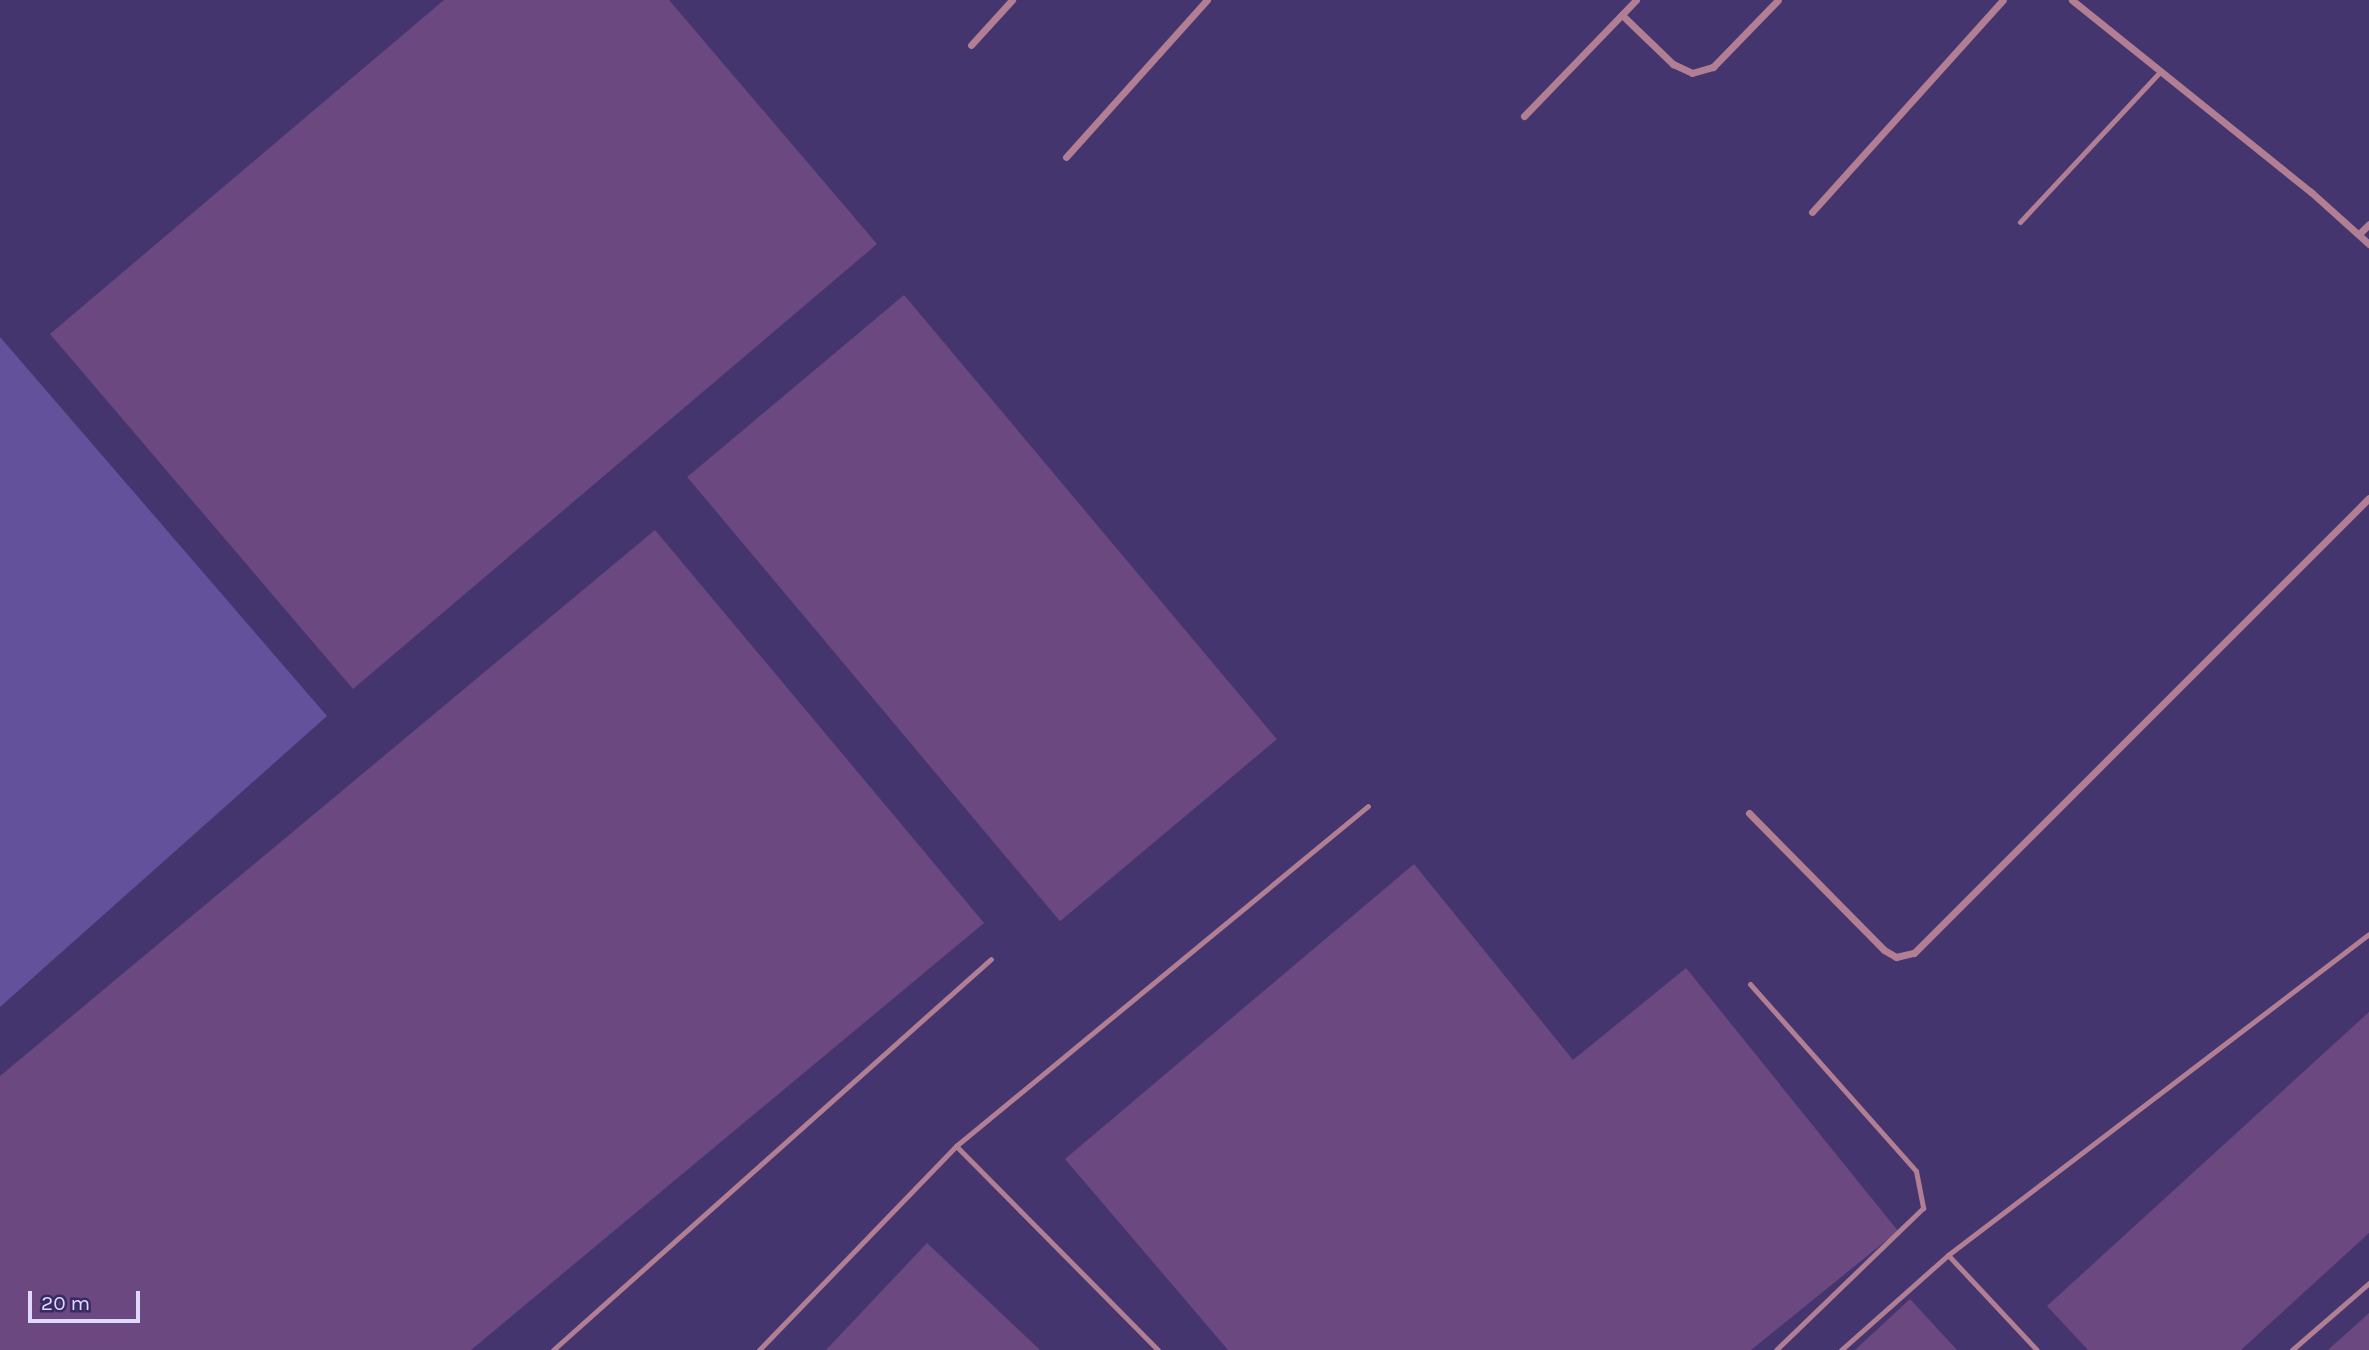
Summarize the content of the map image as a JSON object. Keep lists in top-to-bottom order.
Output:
{
  "scale_bar": "20 m"
}
